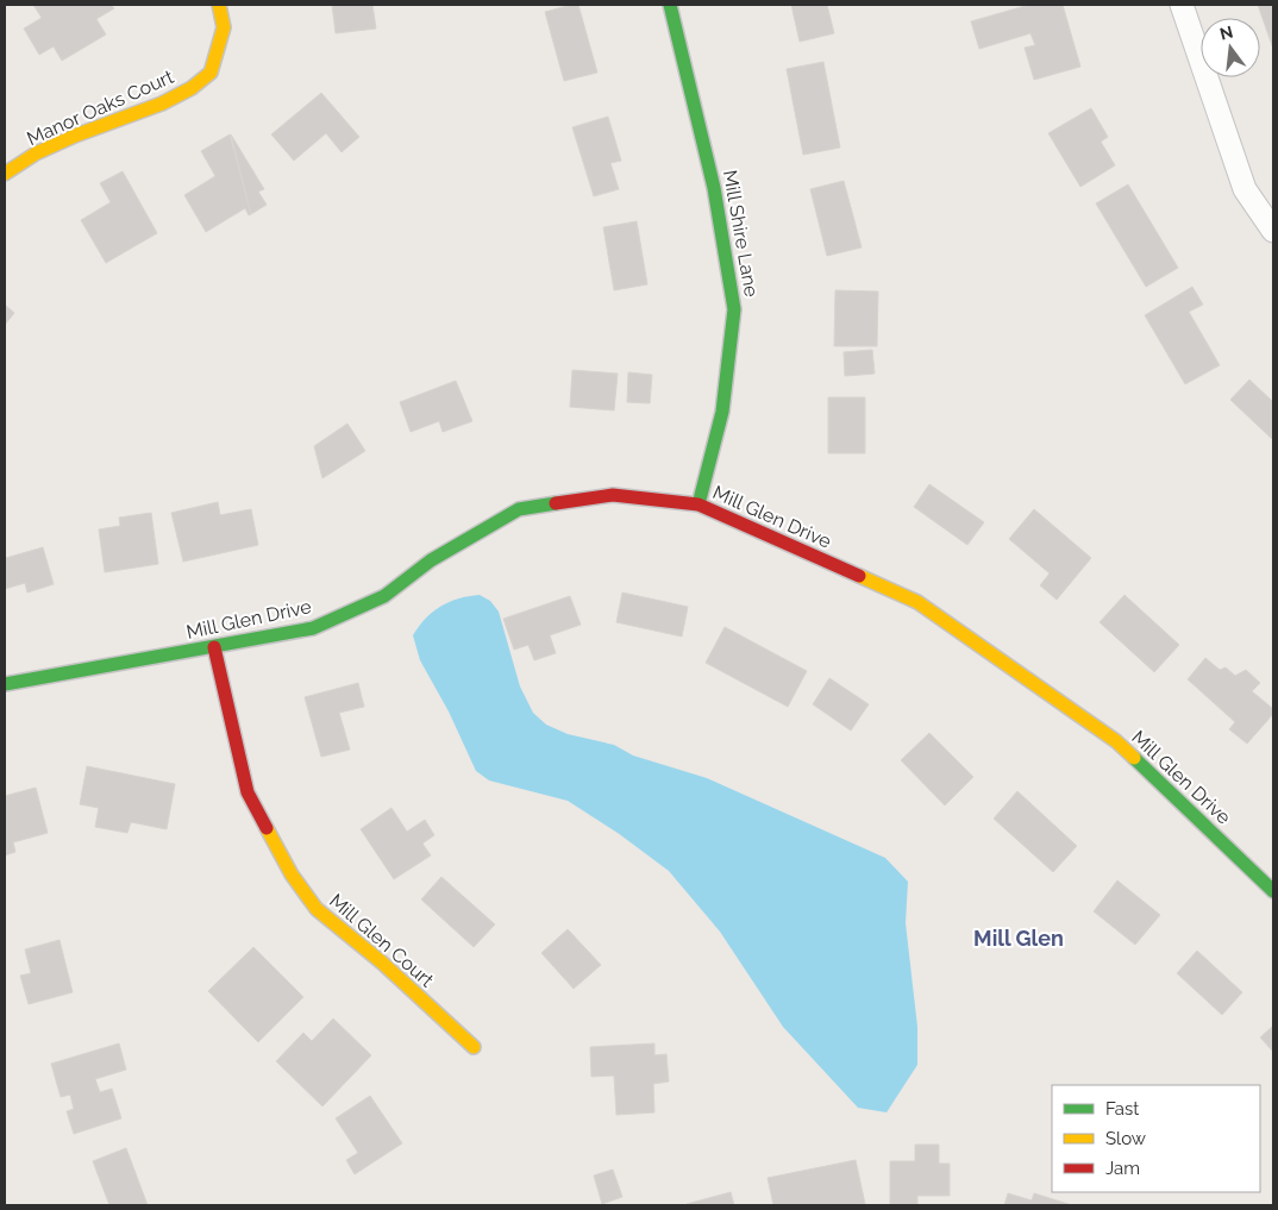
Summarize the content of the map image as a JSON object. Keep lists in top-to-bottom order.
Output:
{
  "streets": {
    "street": [
      "Manor Oaks Court",
      "Mill Shire Lane",
      "Mill Glen Drive",
      "Mill Glen Court"
    ]
  },
  "crossings": [
    ["Mill Shire Lane", "Mill Glen Drive"],
    ["Mill Glen Drive", "Mill Glen Court"]
  ],
  "districts": ["Mill Glen"],
  "legend": ["Fast", "Slow", "Jam"],
  "north": "top"
}
